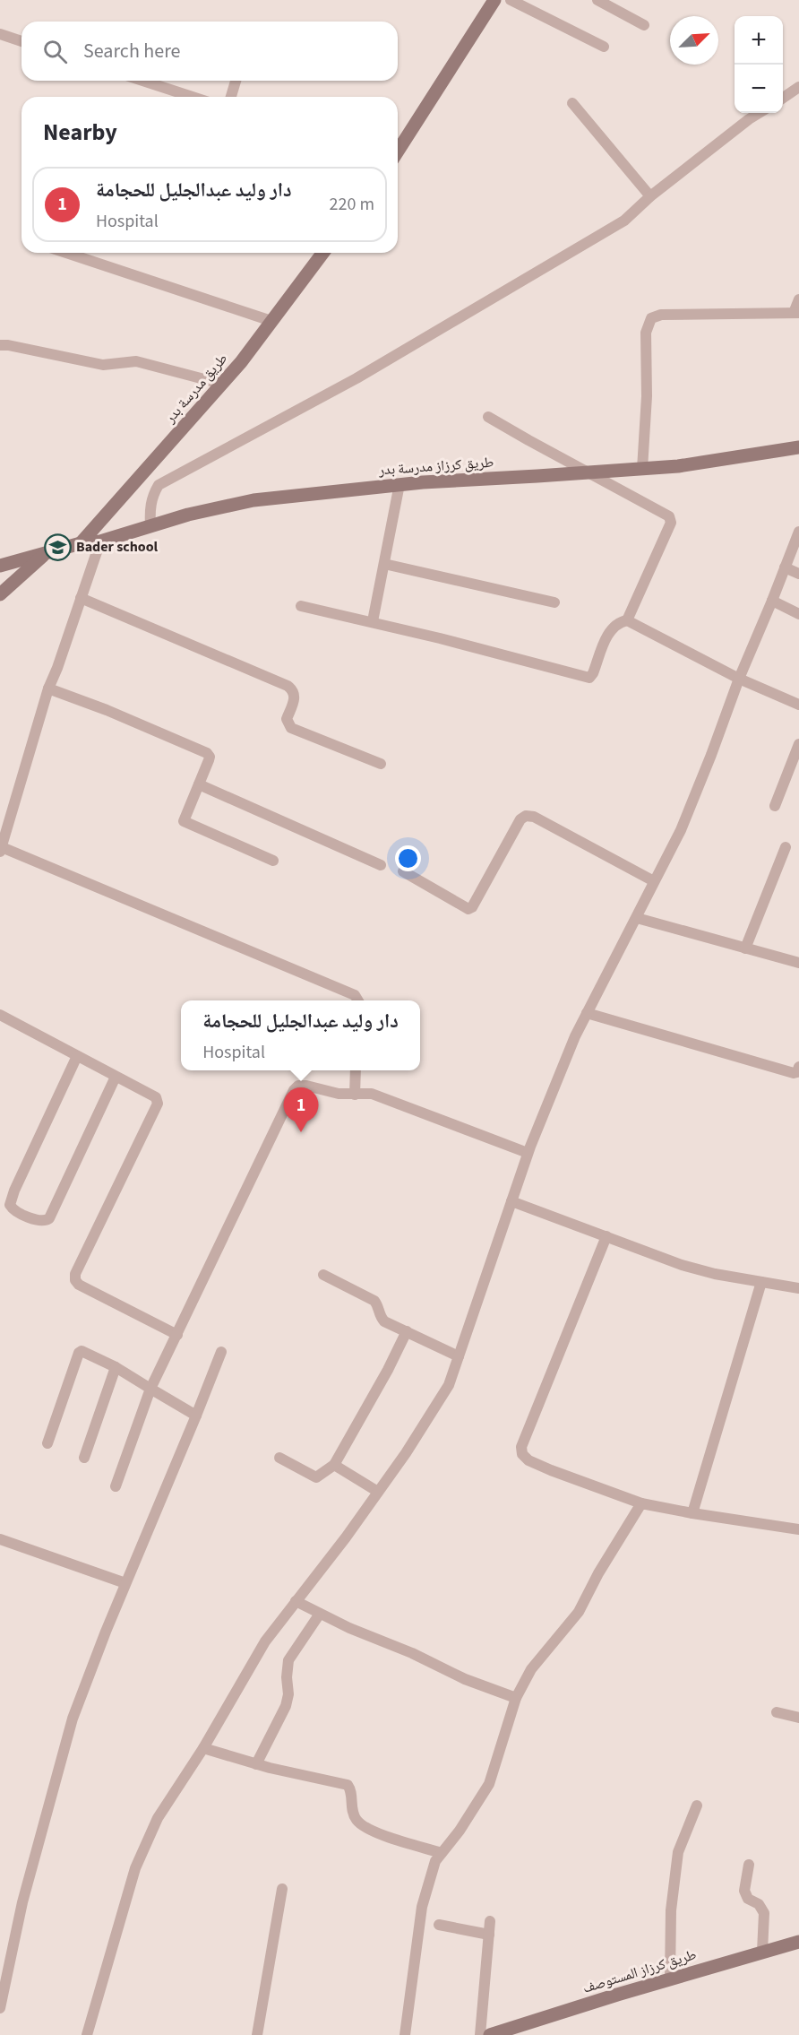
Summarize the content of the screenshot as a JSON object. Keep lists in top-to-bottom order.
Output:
{
  "streets": {
    "street": ["طريق مدرسة بدر", "طريق كرزاز مدرسة بدر", "طريق كرزاز المستوصف"]
  },
  "crossings": [
    ["طريق مدرسة بدر", "طريق كرزاز مدرسة بدر"]
  ],
  "places": {
    "school or university": ["Bader school"]
  },
  "north": "top right",
  "page": {
    "map_buttons": ["+", "−"],
    "search": "Search here",
    "heading": "Nearby",
    "list": [
      {
        "mark": "1",
        "name": "دار وليد عبدالجليل للحجامة",
        "note": "Hospital",
        "value": "220 m"
      }
    ],
    "popup": ["دار وليد عبدالجليل للحجامة", "Hospital"],
    "pins": "1"
  }
}
